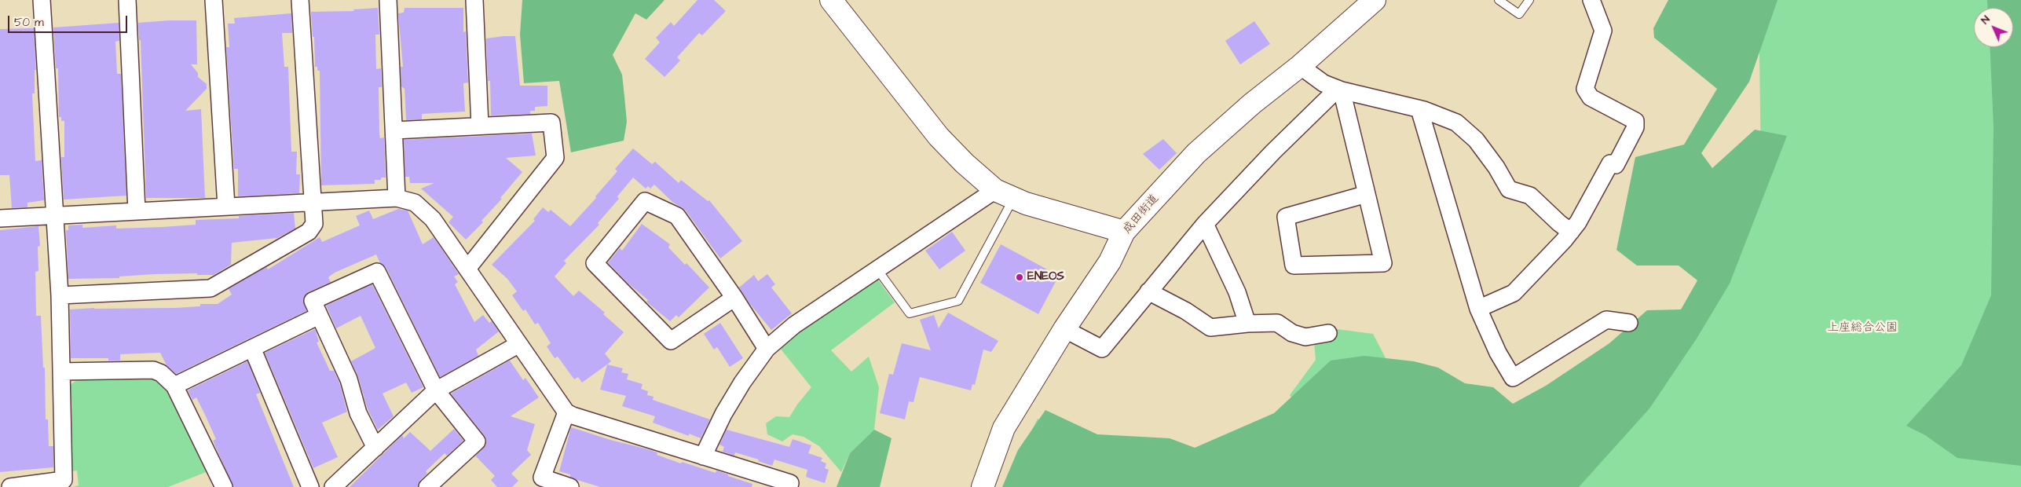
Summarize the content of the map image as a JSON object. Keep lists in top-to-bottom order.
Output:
{
  "streets": {
    "main road": ["成田街道"]
  },
  "parks": ["上座総合公園"],
  "places": ["ENEOS"],
  "scale_bar": "50 m",
  "north": "top left"
}
